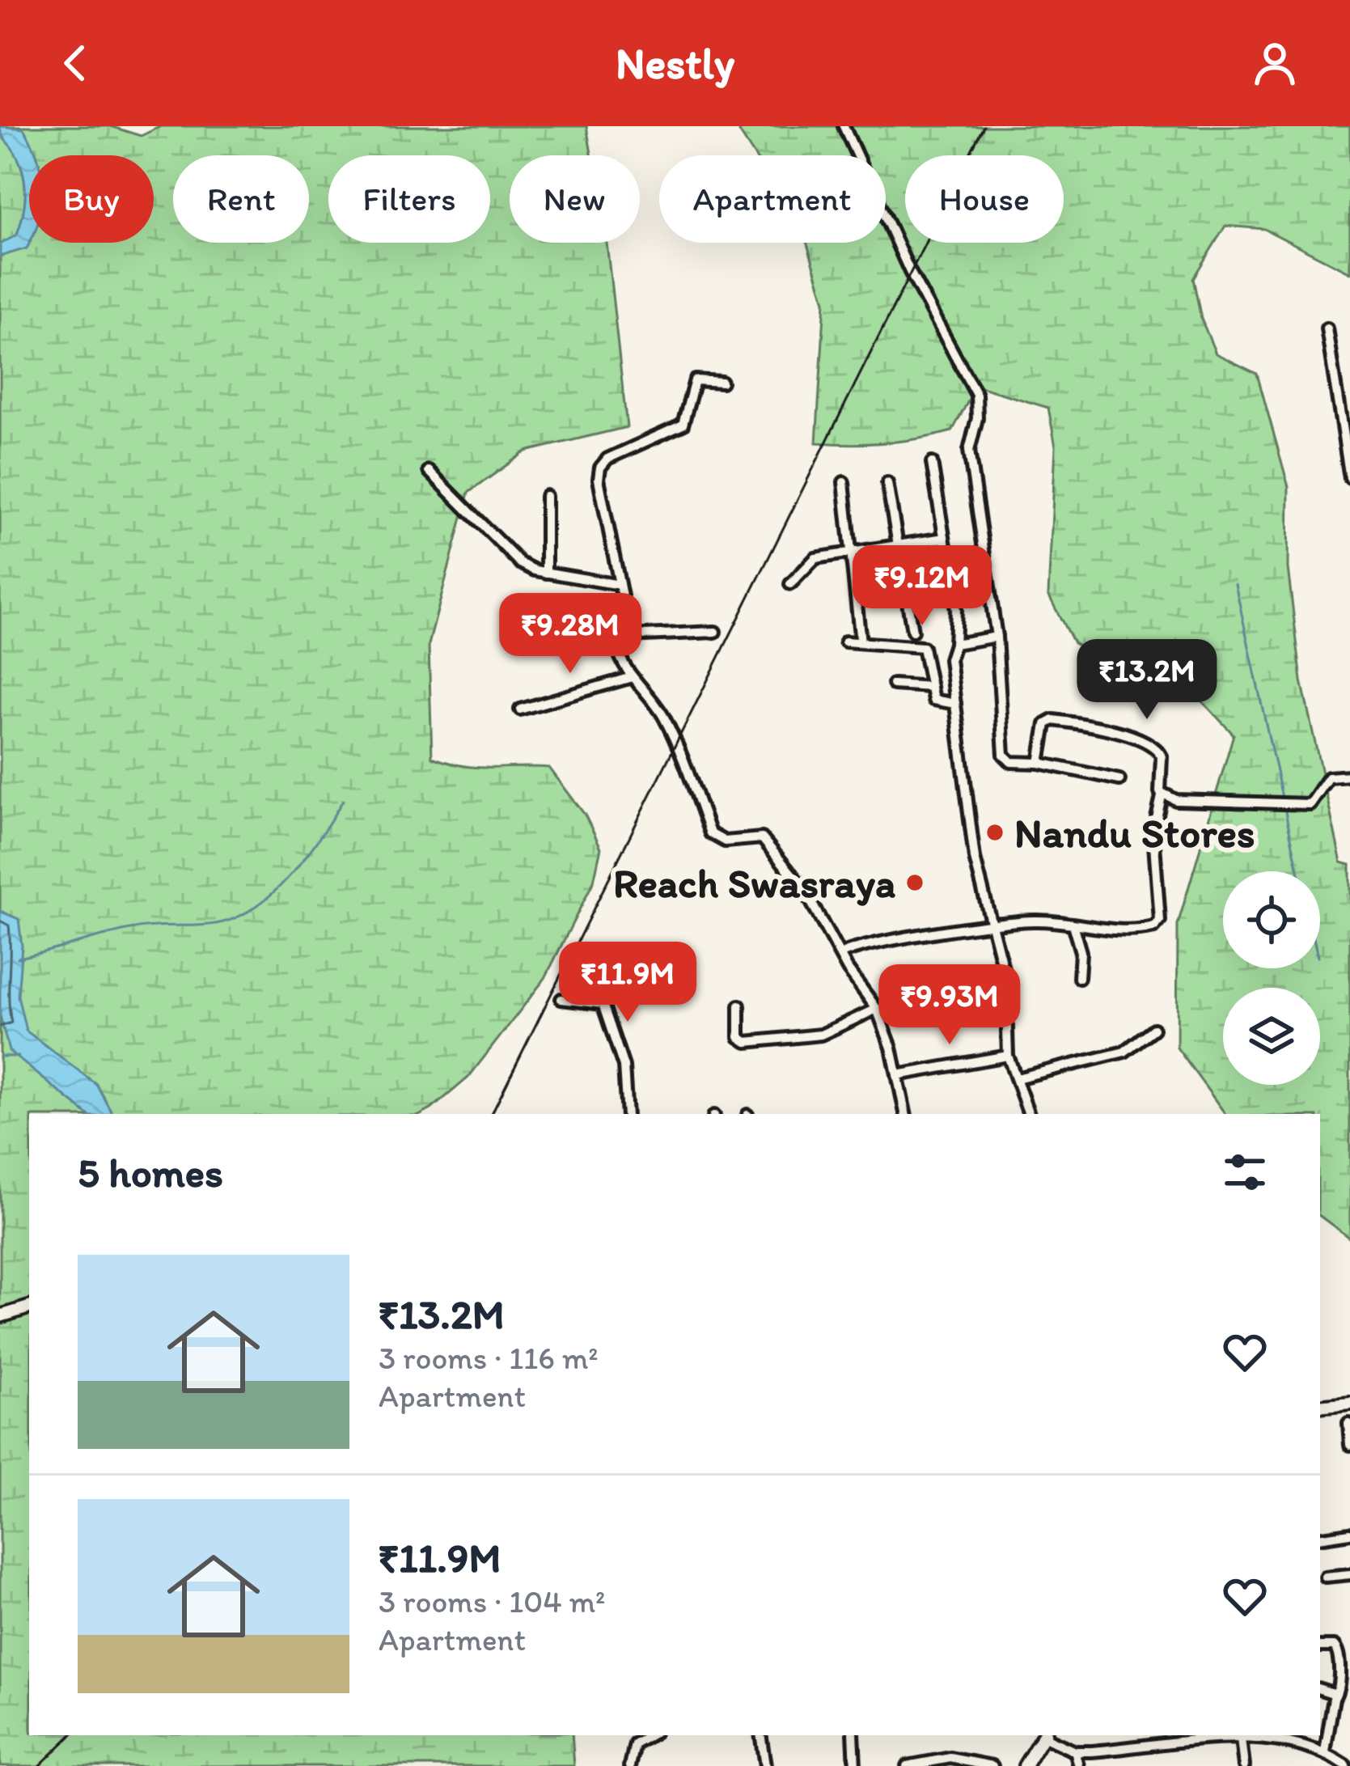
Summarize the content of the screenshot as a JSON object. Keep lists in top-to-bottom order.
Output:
{
  "places": ["Nandu Stores", "Reach Swasraya"],
  "page": {
    "header": "Nestly",
    "chip": [
      "Buy",
      "Rent",
      "Filters",
      "New",
      "Apartment",
      "House"
    ],
    "price": [
      "₹9.12M",
      "₹9.28M",
      "₹13.2M",
      "₹11.9M",
      "₹9.93M"
    ],
    "heading": "5 homes",
    "list": [
      {
        "name": "₹13.2M",
        "note": "3 rooms · 116 m² · Apartment"
      },
      {
        "name": "₹11.9M",
        "note": "3 rooms · 104 m² · Apartment"
      }
    ]
  }
}
